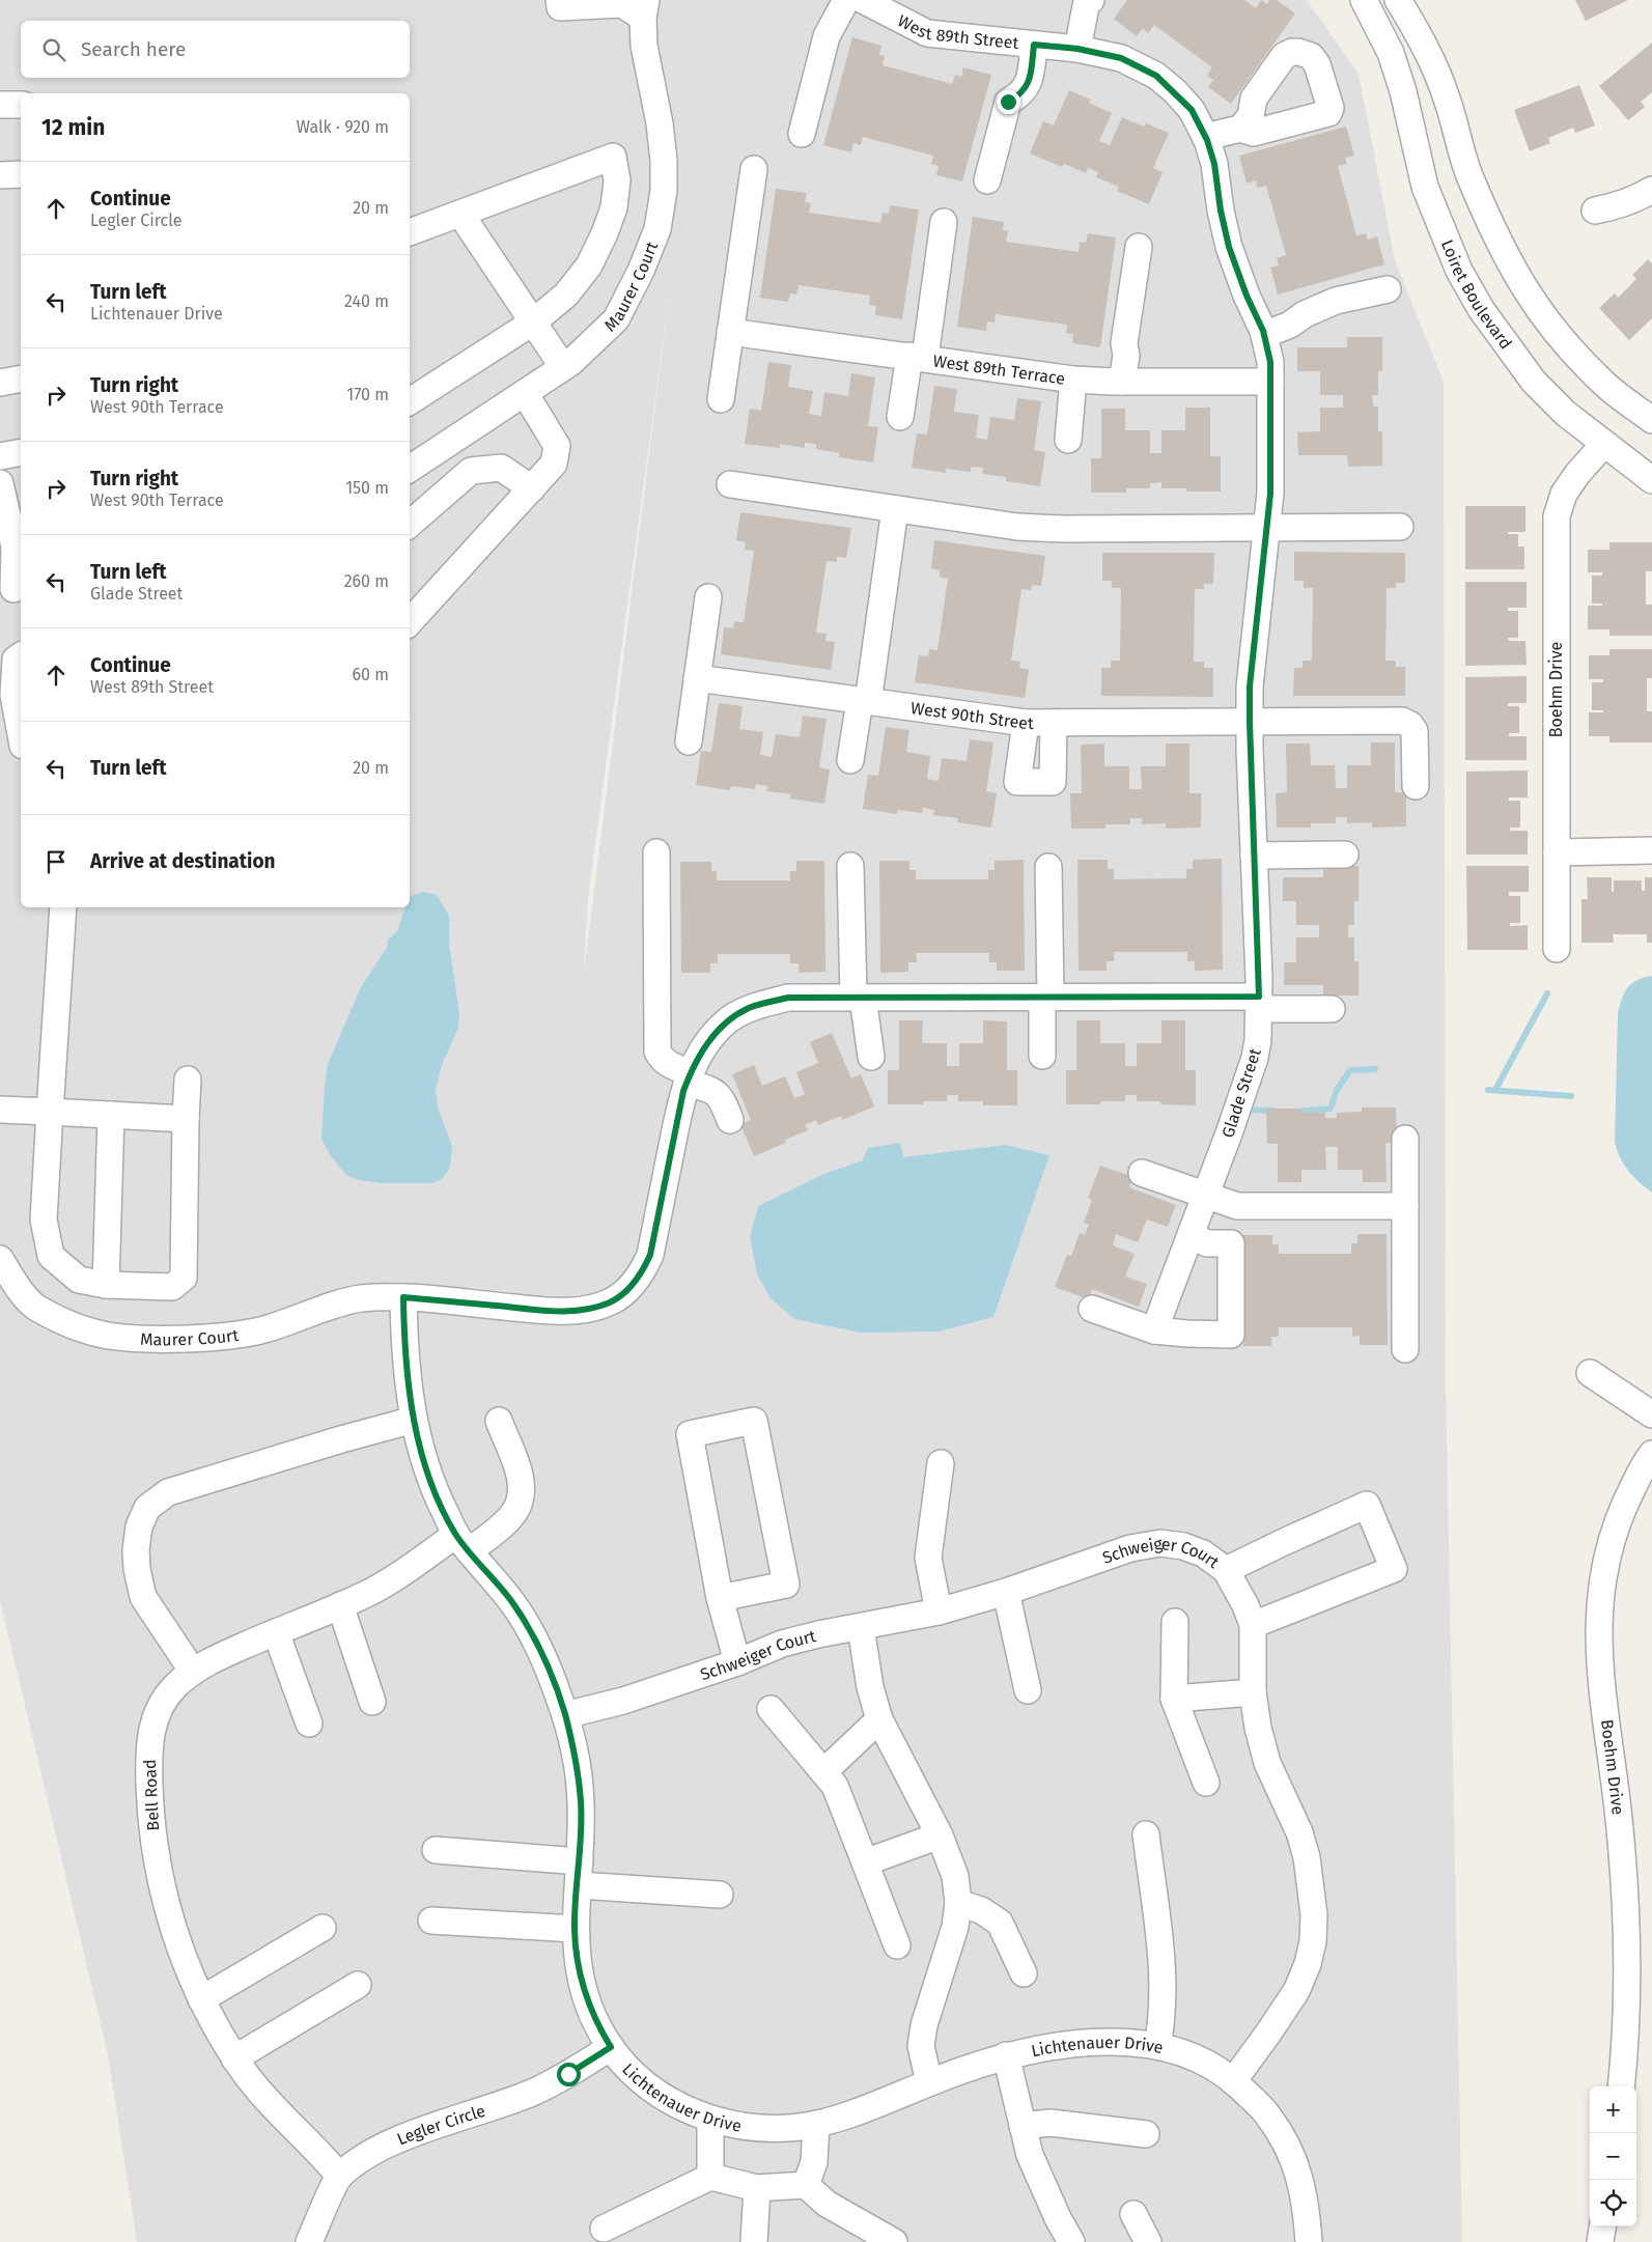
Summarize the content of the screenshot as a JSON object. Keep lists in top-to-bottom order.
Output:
{
  "streets": {
    "street": [
      "West 89th Street",
      "Maurer Court",
      "Loiret Boulevard",
      "West 89th Terrace",
      "Boehm Drive",
      "West 90th Street",
      "Glade Street",
      "Schweiger Court",
      "Bell Road",
      "Lichtenauer Drive",
      "Legler Circle"
    ]
  },
  "crossings": [
    ["West 89th Street", "Glade Street"],
    ["Maurer Court", "Glade Street"],
    ["Maurer Court", "Lichtenauer Drive"],
    ["Loiret Boulevard", "Boehm Drive"],
    ["West 89th Terrace", "Glade Street"],
    ["West 90th Street", "Glade Street"],
    ["Schweiger Court", "Lichtenauer Drive"],
    ["Bell Road", "Lichtenauer Drive"],
    ["Bell Road", "Legler Circle"],
    ["Lichtenauer Drive", "Legler Circle"]
  ],
  "page": {
    "search": "Search here",
    "heading": ["12 min", "Walk · 920 m"],
    "list": [
      ["Continue", "Legler Circle", "20 m"],
      ["Turn left", "Lichtenauer Drive", "240 m"],
      ["Turn right", "West 90th Terrace", "170 m"],
      ["Turn right", "West 90th Terrace", "150 m"],
      ["Turn left", "Glade Street", "260 m"],
      ["Continue", "West 89th Street", "60 m"],
      ["Turn left", "20 m"],
      "Arrive at destination"
    ],
    "map_buttons": ["+", "−"]
  }
}
